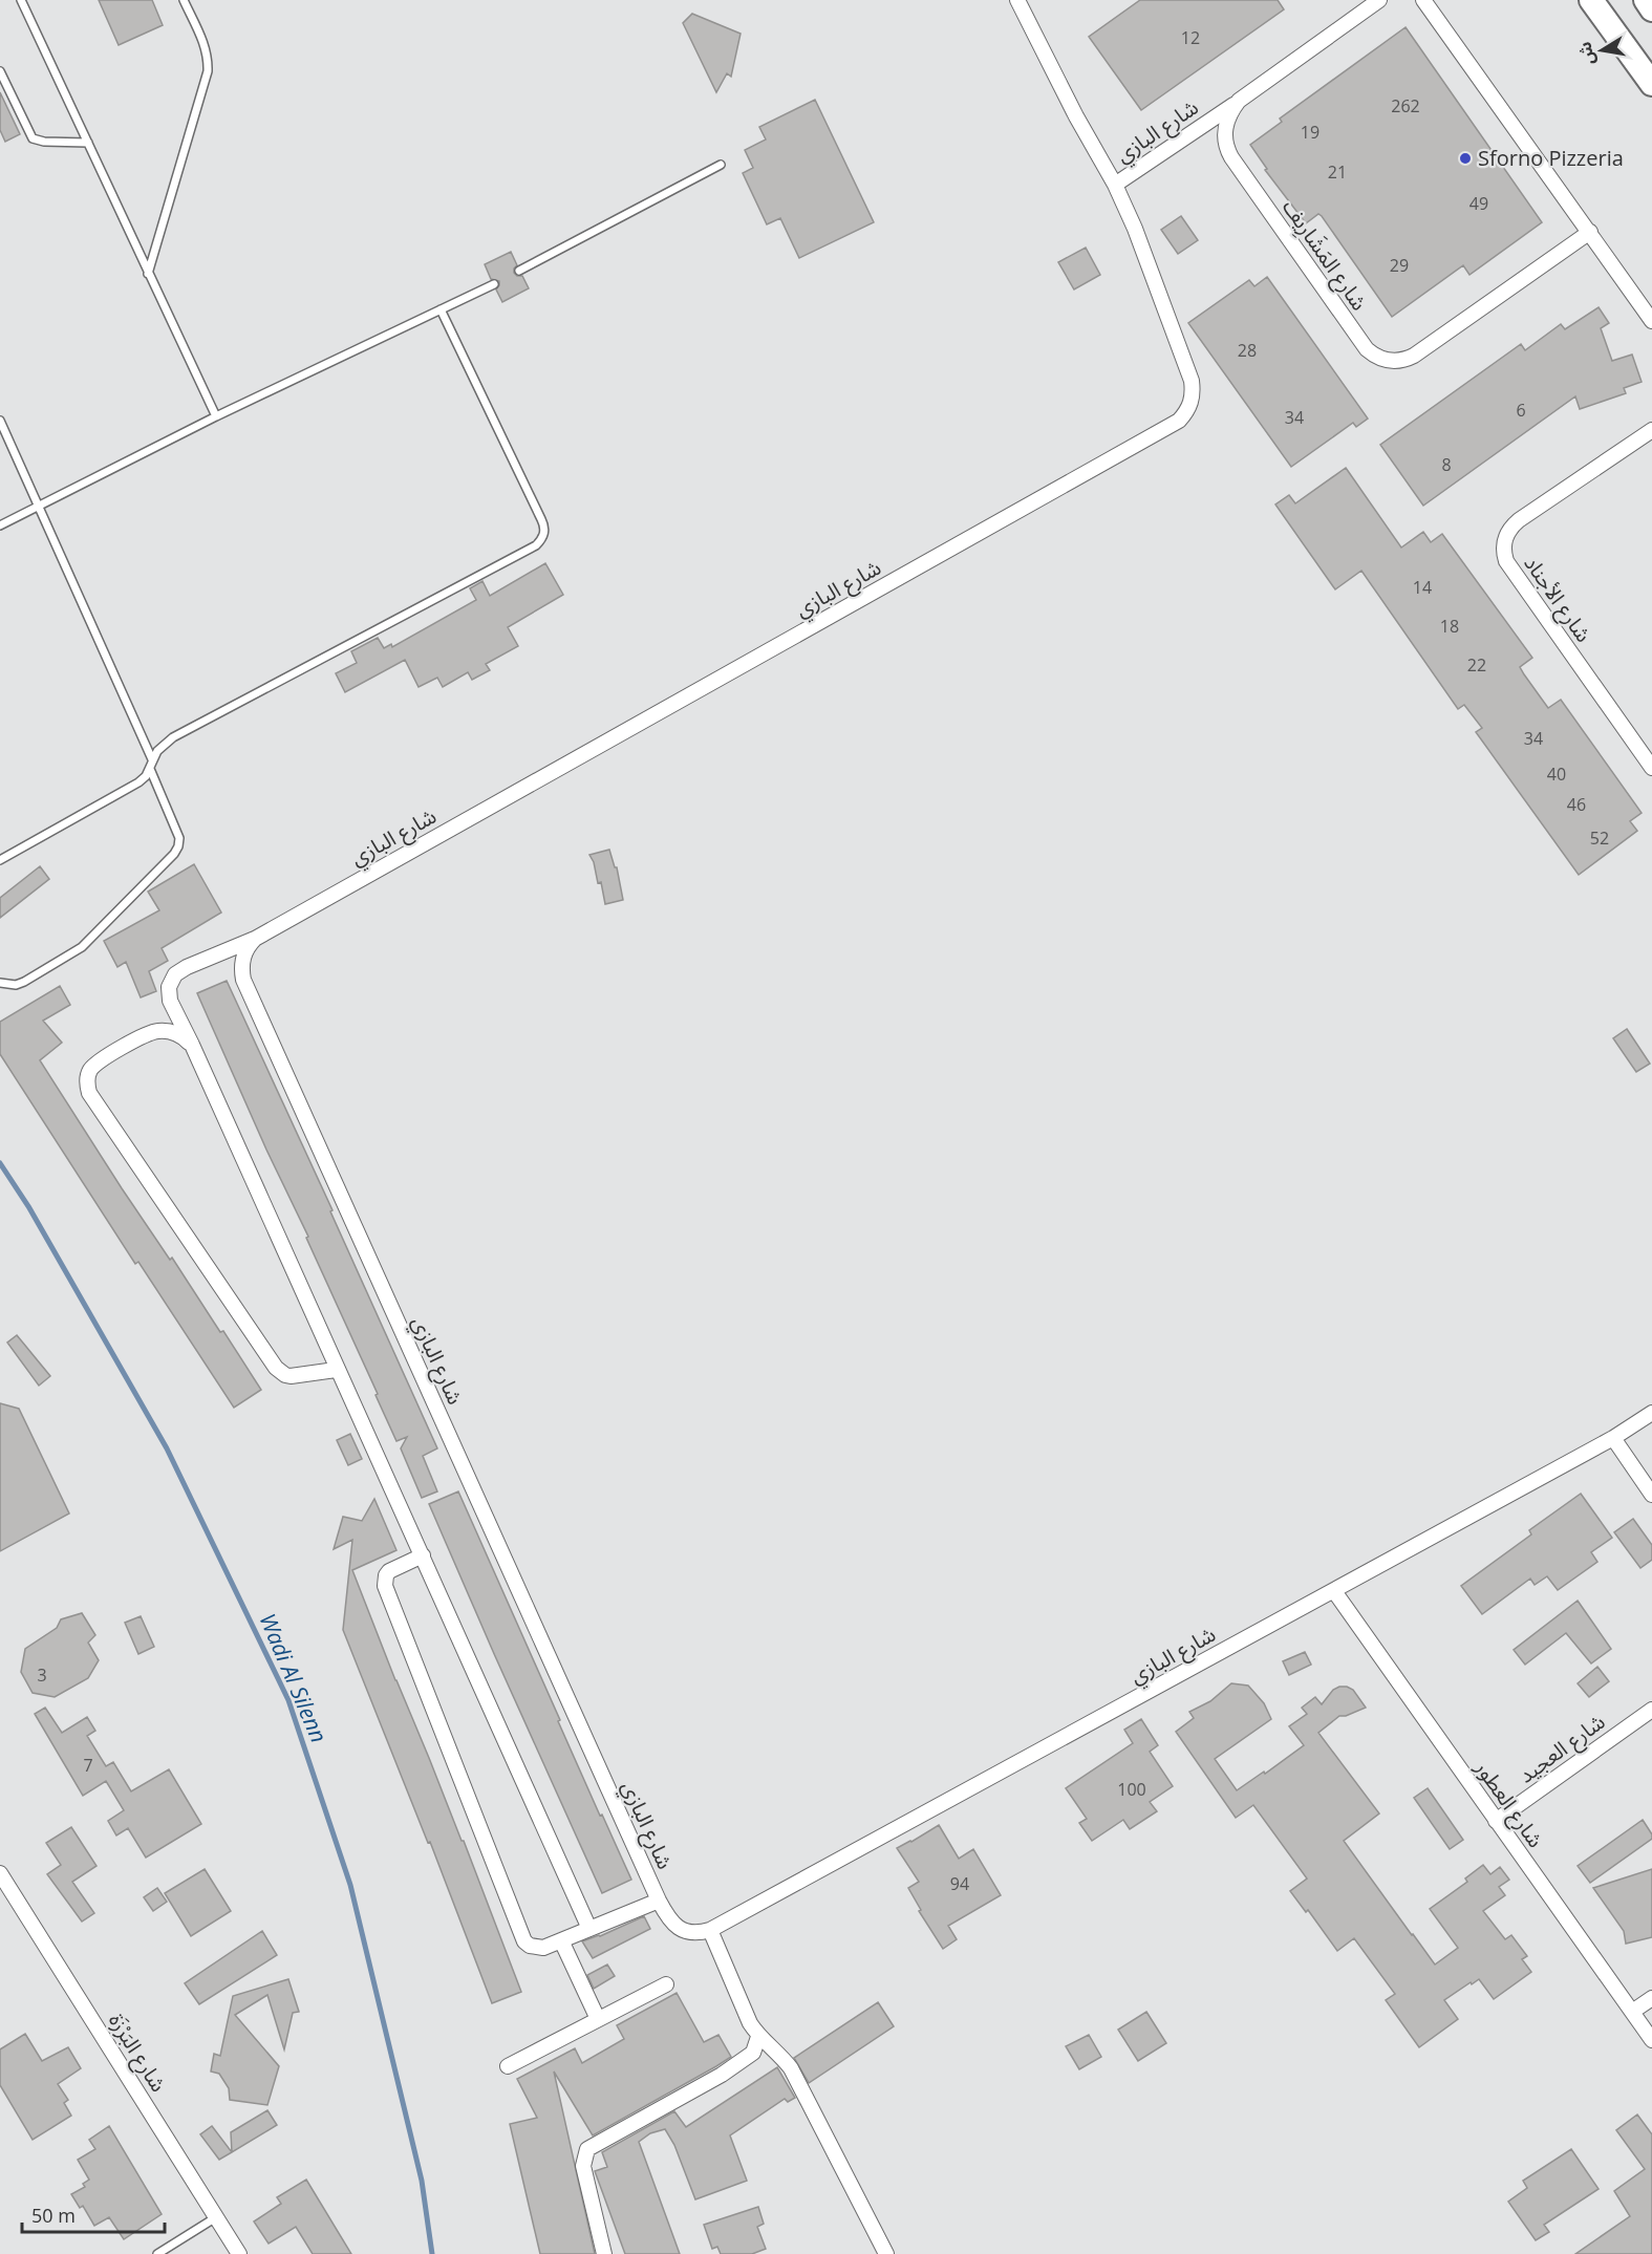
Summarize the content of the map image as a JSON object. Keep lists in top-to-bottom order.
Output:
{
  "streets": {
    "street": [
      "شارع البازي",
      "شارع المَشَارِيف",
      "شارع الأجناد",
      "شارع العجيد",
      "شارع العطور",
      "شارع البَرْزَة"
    ]
  },
  "crossings": [
    ["شارع البازي", "شارع المَشَارِيف"],
    ["شارع البازي", "شارع العطور"],
    ["شارع العجيد", "شارع العطور"]
  ],
  "water": ["Wadi Al Silenn"],
  "places": ["Sforno Pizzeria"],
  "house_numbers": [
    "12",
    "262",
    "19",
    "21",
    "49",
    "29",
    "28",
    "6",
    "34",
    "8",
    "14",
    "18",
    "22",
    "34",
    "40",
    "46",
    "52",
    "3",
    "7",
    "100",
    "94"
  ],
  "scale_bar": "50 m",
  "north": "left"
}
